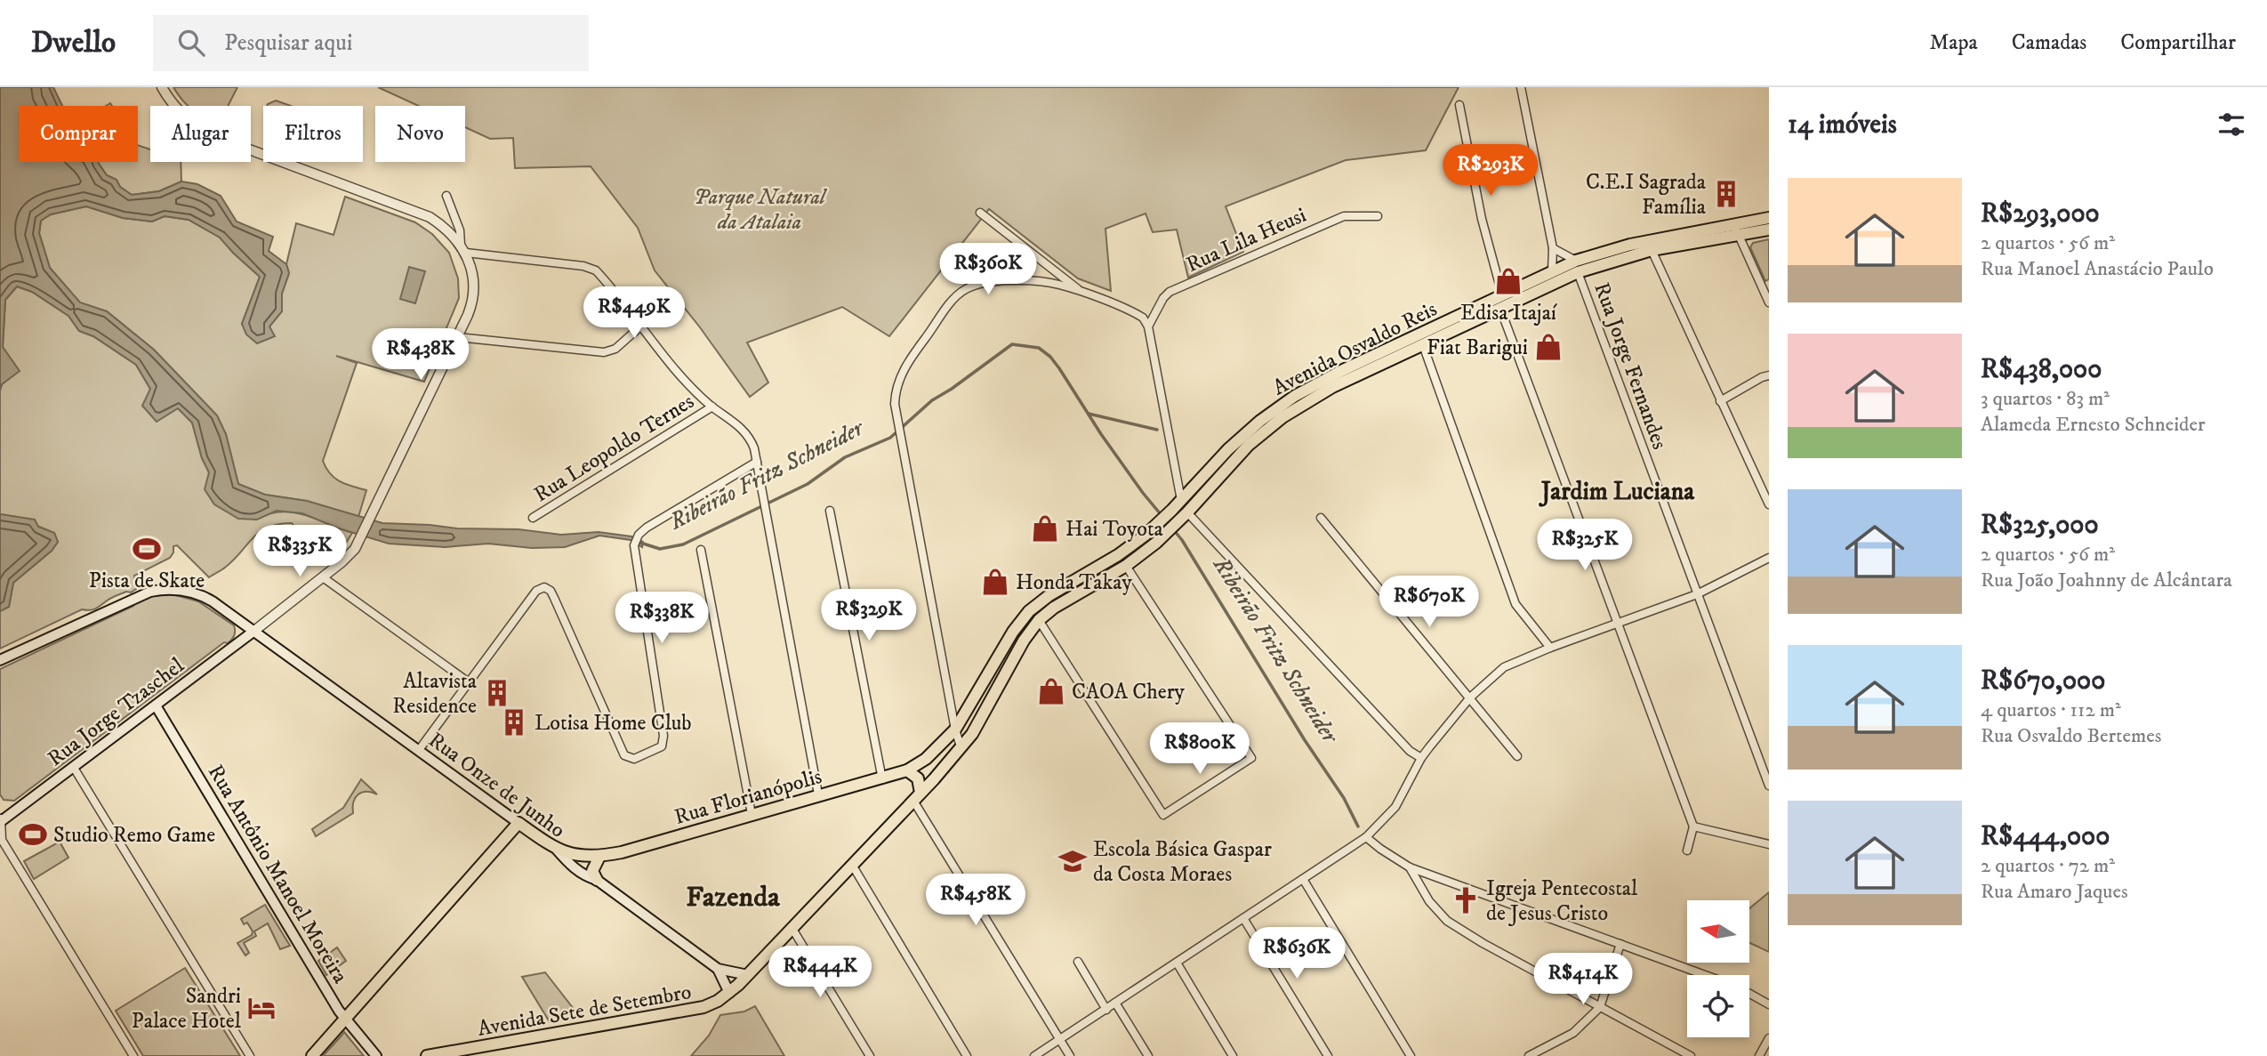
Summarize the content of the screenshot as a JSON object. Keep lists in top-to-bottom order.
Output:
{
  "streets": {
    "main road": [
      "Avenida Osvaldo Reis",
      "Rua Jorge Tzaschel",
      "Rua Onze de Junho",
      "Rua Florianópolis",
      "Rua Antônio Manoel Moreira",
      "Avenida Sete de Setembro"
    ],
    "street": ["Rua Lila Heusi", "Rua Jorge Fernandes", "Rua Leopoldo Ternes"]
  },
  "crossings": [
    ["Avenida Osvaldo Reis", "Rua Jorge Fernandes"],
    ["Avenida Osvaldo Reis", "Rua Florianópolis"],
    ["Avenida Osvaldo Reis", "Avenida Sete de Setembro"],
    ["Rua Jorge Tzaschel", "Rua Onze de Junho"],
    ["Rua Jorge Tzaschel", "Rua Antônio Manoel Moreira"],
    ["Rua Onze de Junho", "Rua Florianópolis"],
    ["Rua Onze de Junho", "Avenida Sete de Setembro"]
  ],
  "districts": ["Jardim Luciana", "Fazenda"],
  "water": ["Ribeirão Fritz Schneider"],
  "parks": ["Parque Natural da Atalaia"],
  "places": {
    "building": ["C.E.I Sagrada Família", "Altavista Residence", "Lotisa Home Club"],
    "shop": [
      "Edisa Itajaí",
      "Fiat Barigui",
      "Hai Toyota",
      "Honda Takay",
      "CAOA Chery"
    ],
    "sports": ["Pista de Skate", "Studio Remo Game"],
    "school or university": ["Escola Básica Gaspar da Costa Moraes"],
    "church": ["Igreja Pentecostal de Jesus Cristo"],
    "hotel": ["Sandri Palace Hotel"]
  },
  "north": "left",
  "page": {
    "header": "Dwello",
    "search": "Pesquisar aqui",
    "nav": ["Mapa", "Camadas", "Compartilhar"],
    "heading": "14 imóveis",
    "chip": [
      "Comprar",
      "Alugar",
      "Filtros",
      "Novo"
    ],
    "price": [
      "R$293K",
      "R$360K",
      "R$449K",
      "R$438K",
      "R$325K",
      "R$335K",
      "R$670K",
      "R$329K",
      "R$338K",
      "R$800K",
      "R$458K",
      "R$636K",
      "R$444K",
      "R$414K"
    ],
    "list": [
      {
        "name": "R$293,000",
        "note": "2 quartos · 56 m² · Rua Manoel Anastácio Paulo"
      },
      {
        "name": "R$438,000",
        "note": "3 quartos · 83 m² · Alameda Ernesto Schneider"
      },
      {
        "name": "R$325,000",
        "note": "2 quartos · 56 m² · Rua João Joahnny de Alcântara"
      },
      {
        "name": "R$670,000",
        "note": "4 quartos · 112 m² · Rua Osvaldo Bertemes"
      },
      {
        "name": "R$444,000",
        "note": "2 quartos · 72 m² · Rua Amaro Jaques"
      }
    ]
  }
}
